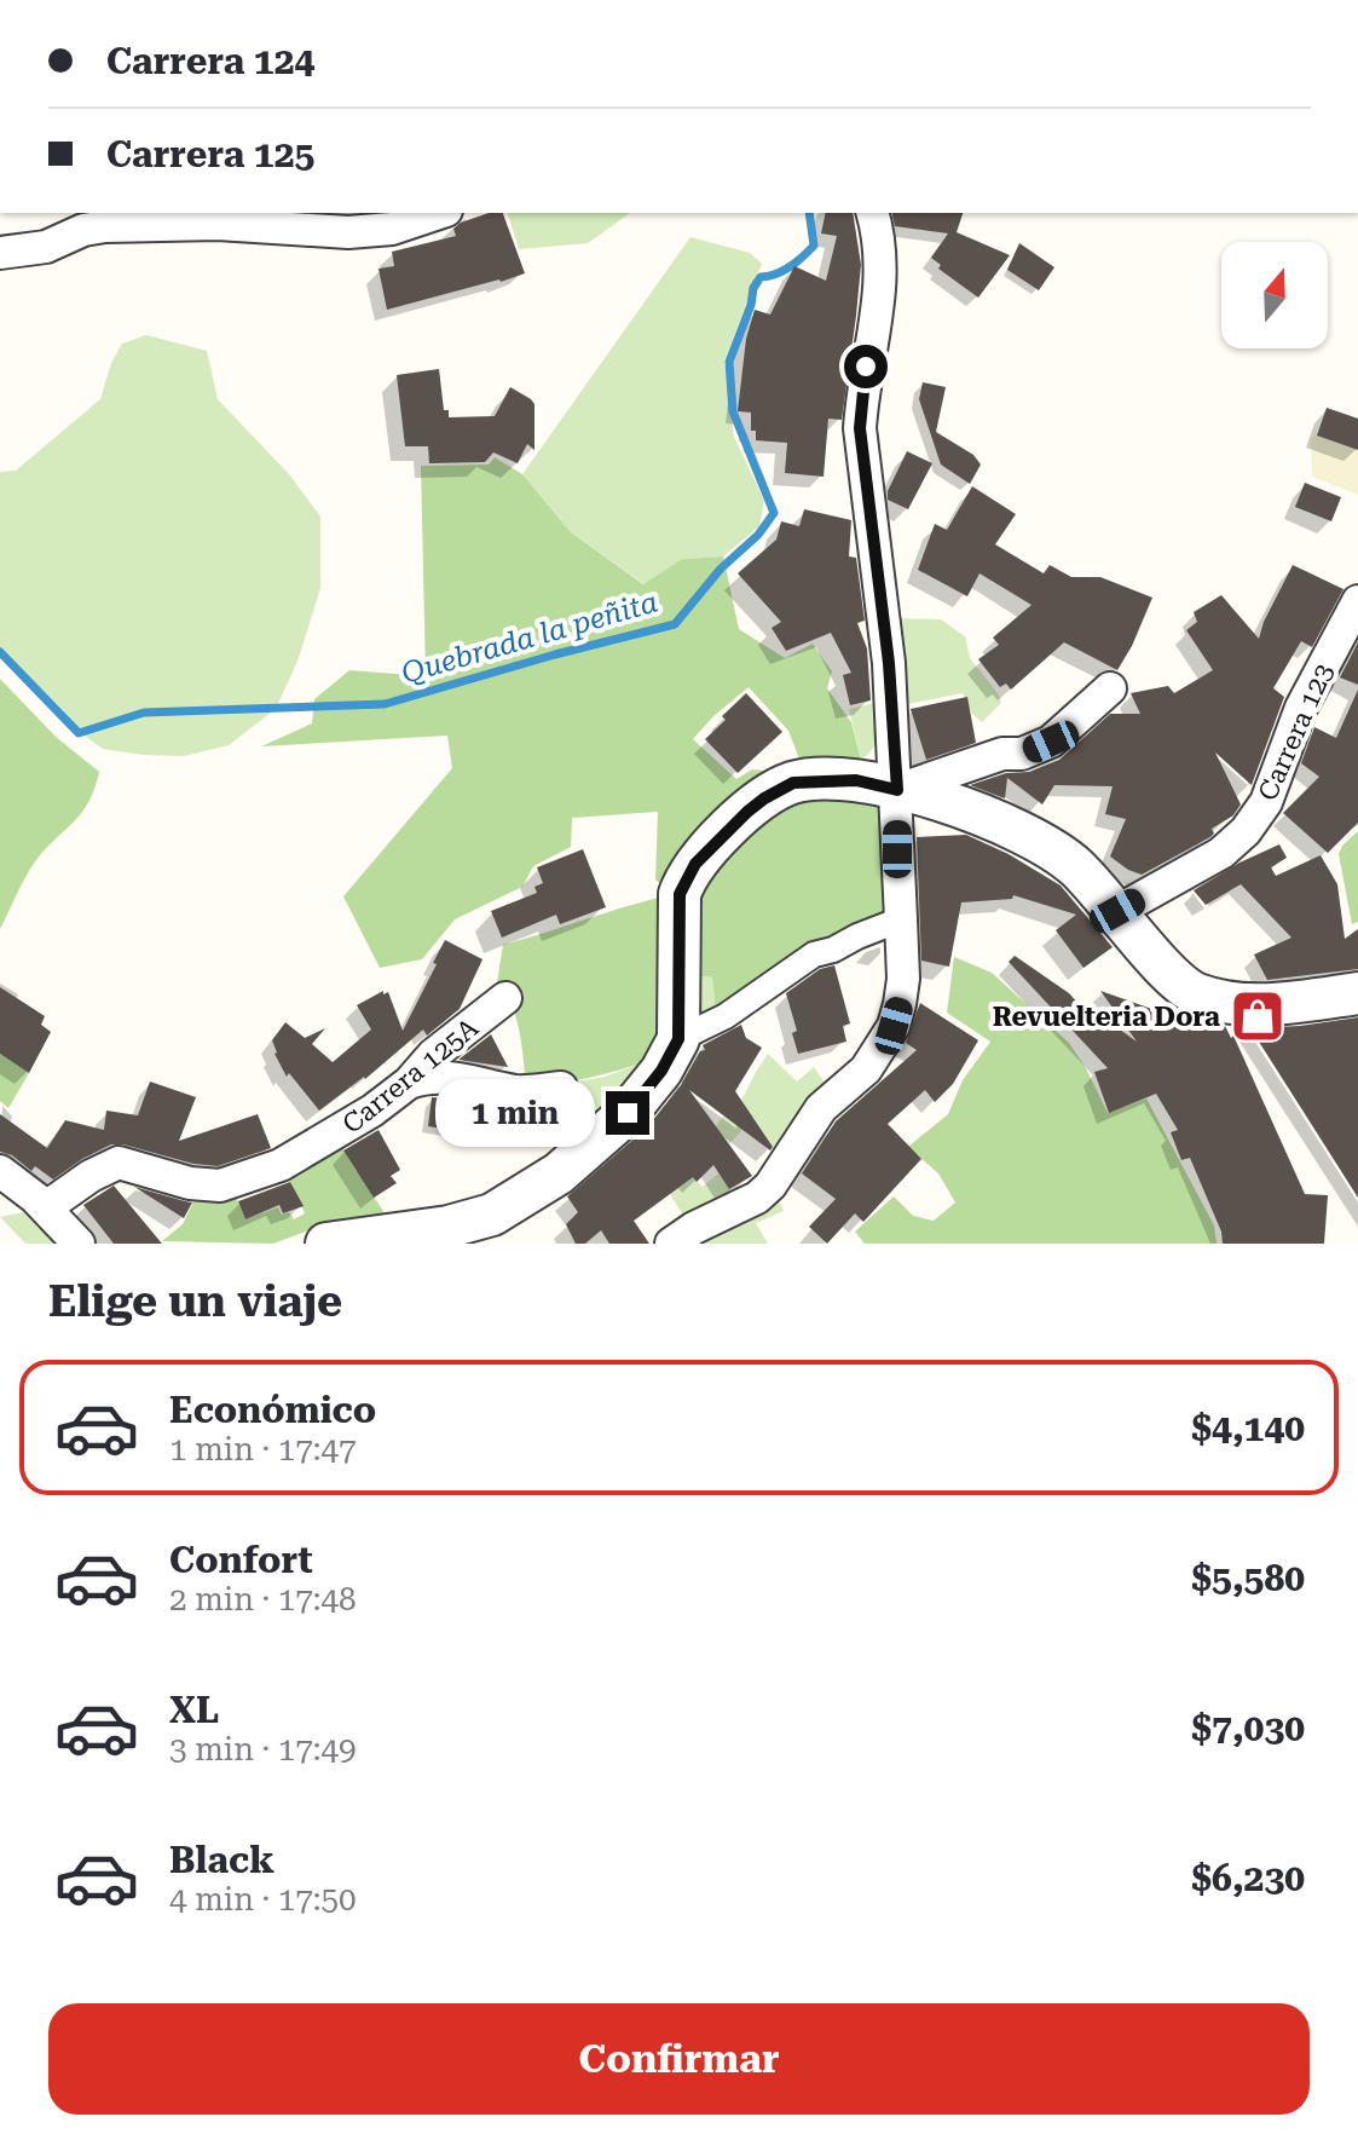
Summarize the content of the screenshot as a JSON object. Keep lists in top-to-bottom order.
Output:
{
  "streets": {
    "street": ["Carrera 123", "Carrera 125A"]
  },
  "water": ["Quebrada la peñita"],
  "places": {
    "shop": ["Revuelteria Dora"]
  },
  "north": "top",
  "page": {
    "banner": ["Carrera 124", "Carrera 125"],
    "bubble": "1 min",
    "heading": "Elige un viaje",
    "list": [
      {
        "name": "Económico",
        "note": "1 min · 17:47",
        "value": "$4,140"
      },
      {
        "name": "Confort",
        "note": "2 min · 17:48",
        "value": "$5,580"
      },
      {
        "name": "XL",
        "note": "3 min · 17:49",
        "value": "$7,030"
      },
      {
        "name": "Black",
        "note": "4 min · 17:50",
        "value": "$6,230"
      }
    ],
    "buttons": "Confirmar"
  }
}
